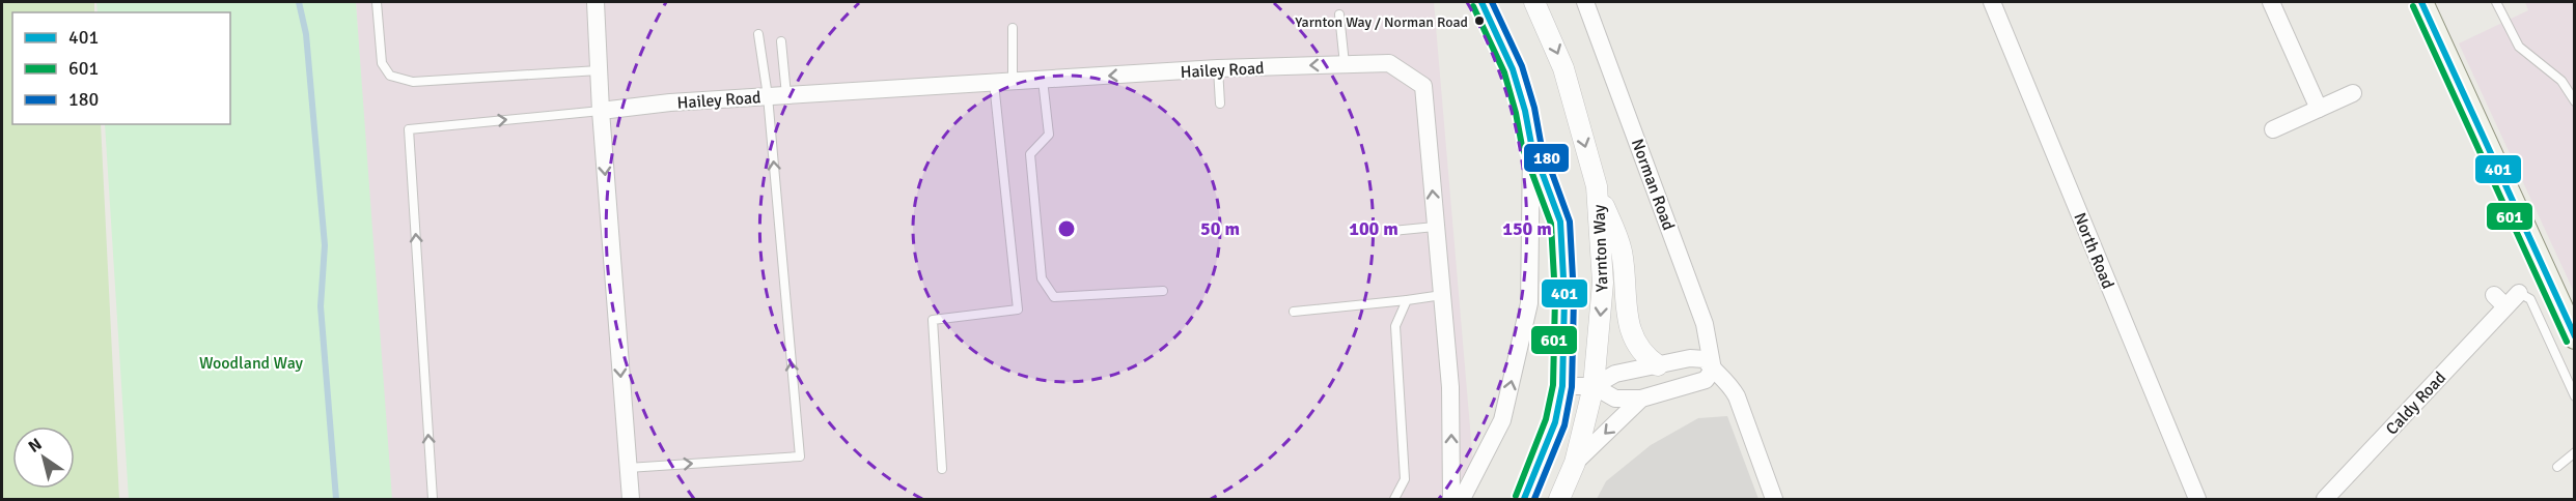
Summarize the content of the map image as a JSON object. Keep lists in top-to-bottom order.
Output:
{
  "streets": {
    "street": [
      "Hailey Road",
      "Norman Road",
      "Yarnton Way",
      "North Road",
      "Caldy Road"
    ]
  },
  "parks": ["Woodland Way"],
  "places": ["Yarnton Way / Norman Road"],
  "lines": ["transit line 401", "transit line 180", "transit line 601"],
  "legend": ["401", "601", "180"],
  "north": "top left",
  "rings": ["50 m", "100 m", "150 m"]
}
